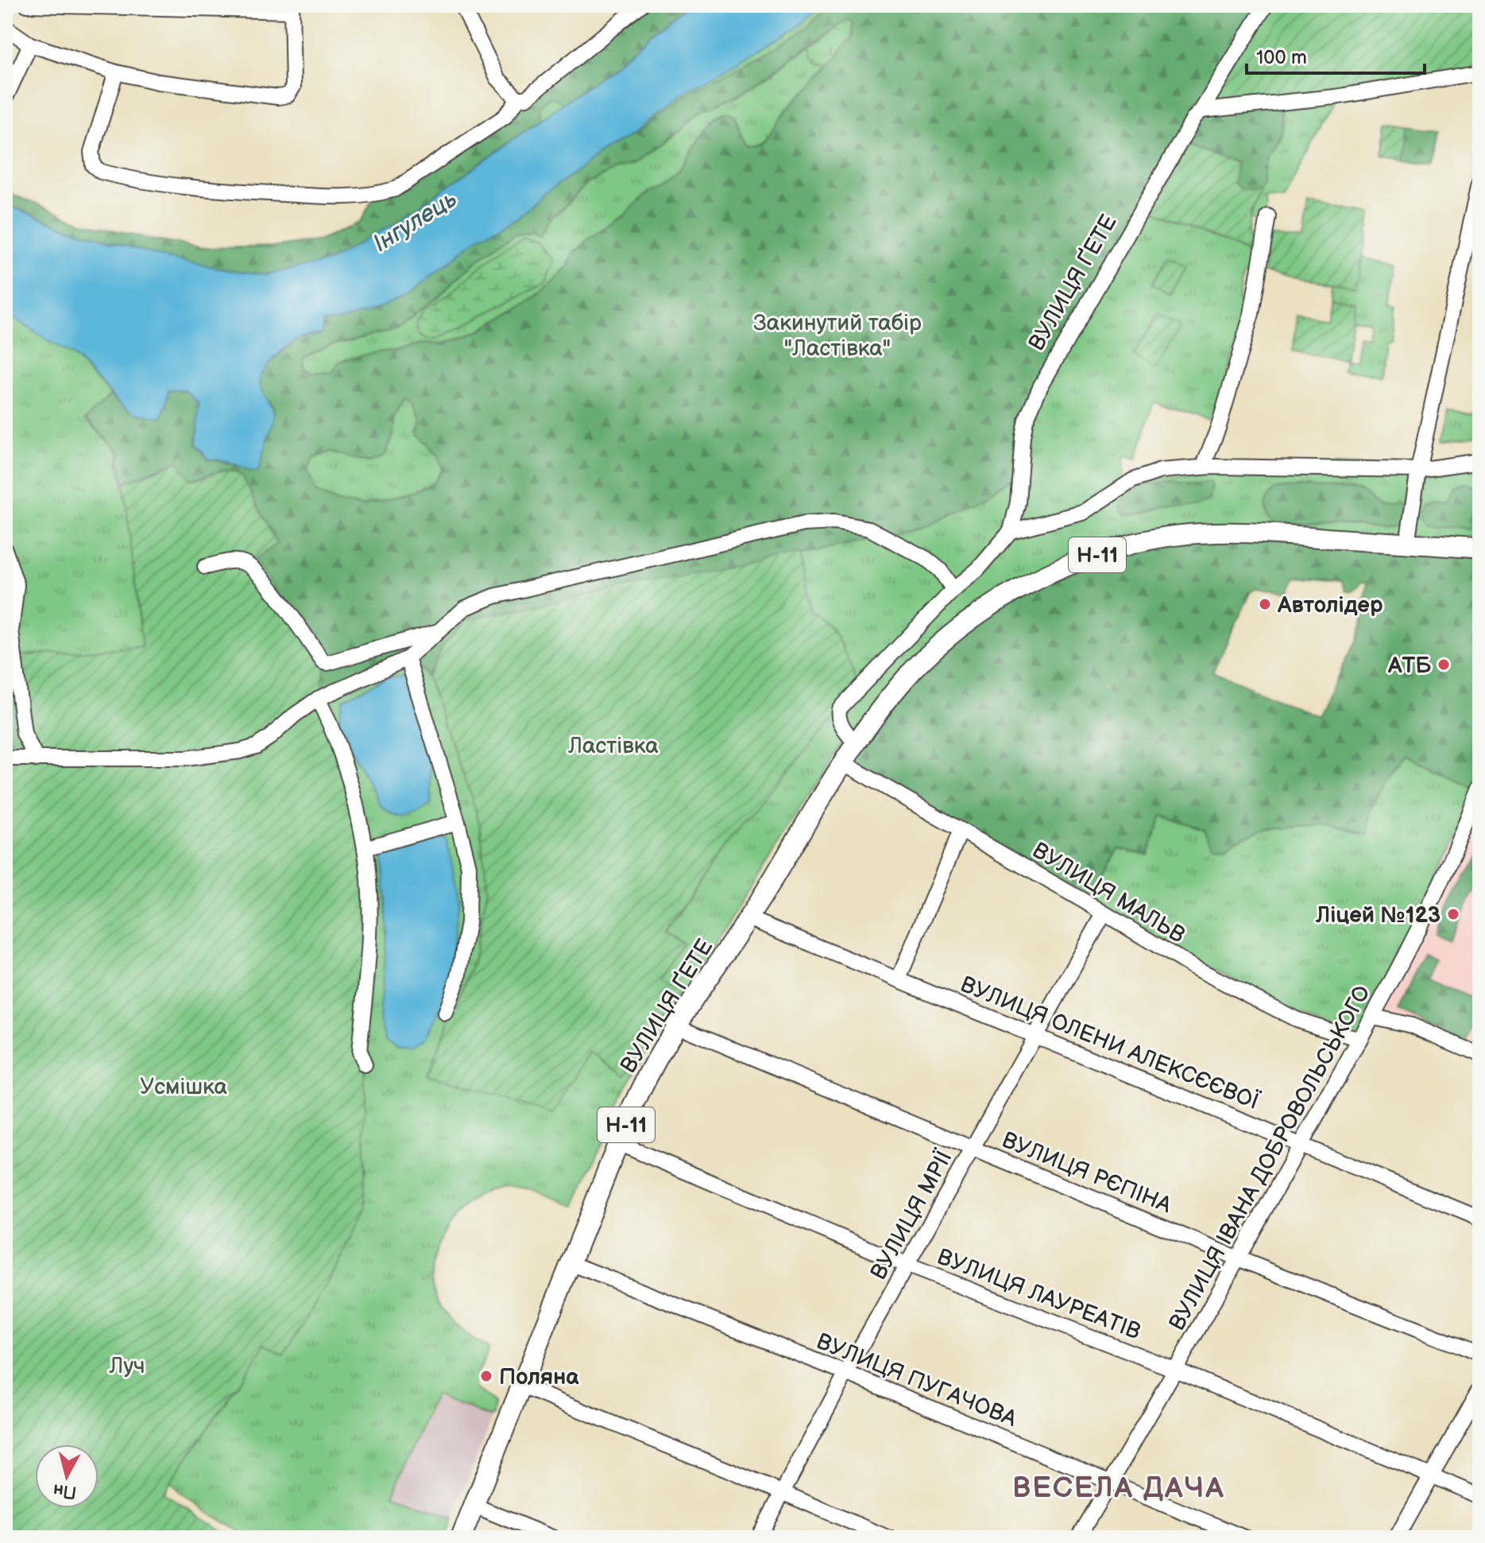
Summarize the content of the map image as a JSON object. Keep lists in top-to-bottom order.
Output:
{
  "streets": {
    "main road": ["ВУЛИЦЯ ҐЕТЕ", "Н-11"],
    "street": [
      "ВУЛИЦЯ МАЛЬВ",
      "ВУЛИЦЯ ОЛЕНИ АЛЕКСЄЄВОЇ",
      "ВУЛИЦЯ ІВАНА ДОБРОВОЛЬСЬКОГО",
      "ВУЛИЦЯ РЄПІНА",
      "ВУЛИЦЯ МРІЇ",
      "ВУЛИЦЯ ЛАУРЕАТІВ",
      "ВУЛИЦЯ ПУГАЧОВА"
    ]
  },
  "crossings": [
    ["ВУЛИЦЯ ҐЕТЕ", "Н-11"],
    ["ВУЛИЦЯ ҐЕТЕ", "ВУЛИЦЯ МАЛЬВ"],
    ["ВУЛИЦЯ ҐЕТЕ", "ВУЛИЦЯ ОЛЕНИ АЛЕКСЄЄВОЇ"],
    ["ВУЛИЦЯ ҐЕТЕ", "ВУЛИЦЯ РЄПІНА"],
    ["ВУЛИЦЯ ҐЕТЕ", "ВУЛИЦЯ ЛАУРЕАТІВ"],
    ["ВУЛИЦЯ ҐЕТЕ", "ВУЛИЦЯ ПУГАЧОВА"],
    ["ВУЛИЦЯ МАЛЬВ", "ВУЛИЦЯ ІВАНА ДОБРОВОЛЬСЬКОГО"],
    ["ВУЛИЦЯ МАЛЬВ", "ВУЛИЦЯ МРІЇ"],
    ["ВУЛИЦЯ ОЛЕНИ АЛЕКСЄЄВОЇ", "ВУЛИЦЯ ІВАНА ДОБРОВОЛЬСЬКОГО"],
    ["ВУЛИЦЯ ОЛЕНИ АЛЕКСЄЄВОЇ", "ВУЛИЦЯ МРІЇ"],
    ["ВУЛИЦЯ ІВАНА ДОБРОВОЛЬСЬКОГО", "ВУЛИЦЯ РЄПІНА"],
    ["ВУЛИЦЯ ІВАНА ДОБРОВОЛЬСЬКОГО", "ВУЛИЦЯ ЛАУРЕАТІВ"],
    ["ВУЛИЦЯ ІВАНА ДОБРОВОЛЬСЬКОГО", "ВУЛИЦЯ ПУГАЧОВА"],
    ["ВУЛИЦЯ РЄПІНА", "ВУЛИЦЯ МРІЇ"],
    ["ВУЛИЦЯ МРІЇ", "ВУЛИЦЯ ЛАУРЕАТІВ"],
    ["ВУЛИЦЯ МРІЇ", "ВУЛИЦЯ ПУГАЧОВА"]
  ],
  "districts": ["ВЕСЕЛА ДАЧА"],
  "water": ["Інгулець"],
  "parks": [
    "Закинутий табір \"Ластівка\"",
    "Ластівка",
    "Усмішка",
    "Луч"
  ],
  "places": [
    "Автолідер",
    "АТБ",
    "Ліцей №123",
    "Поляна"
  ],
  "scale_bar": "100 m",
  "north": "bottom"
}
